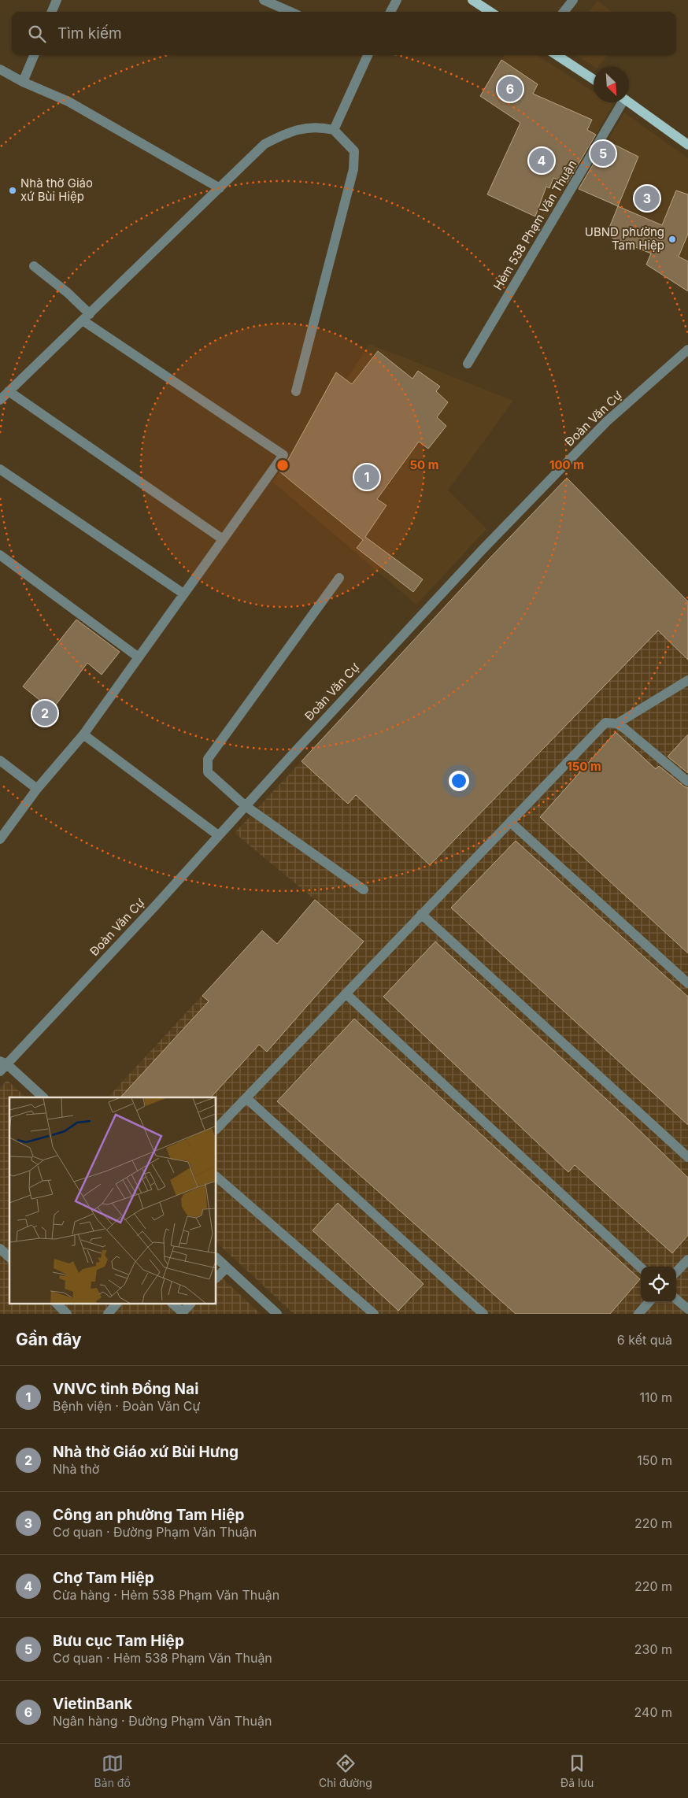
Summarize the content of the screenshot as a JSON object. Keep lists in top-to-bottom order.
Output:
{
  "streets": {
    "street": ["Hẻm 538 Phạm Văn Thuận", "Đoàn Văn Cự"]
  },
  "places": ["Nhà thờ Giáo xứ Bùi Hiệp", "UBND phường Tam Hiệp"],
  "north": "bottom right",
  "page": {
    "search": "Tìm kiếm",
    "pins": [
      "6",
      "5",
      "4",
      "3",
      "1",
      "2"
    ],
    "heading": ["Gần đây", "6 kết quả"],
    "list": [
      {
        "mark": "1",
        "name": "VNVC tỉnh Đồng Nai",
        "note": "Bệnh viện · Đoàn Văn Cự",
        "value": "110 m"
      },
      {
        "mark": "2",
        "name": "Nhà thờ Giáo xứ Bùi Hưng",
        "note": "Nhà thờ",
        "value": "150 m"
      },
      {
        "mark": "3",
        "name": "Công an phường Tam Hiệp",
        "note": "Cơ quan · Đường Phạm Văn Thuận",
        "value": "220 m"
      },
      {
        "mark": "4",
        "name": "Chợ Tam Hiệp",
        "note": "Cửa hàng · Hẻm 538 Phạm Văn Thuận",
        "value": "220 m"
      },
      {
        "mark": "5",
        "name": "Bưu cục Tam Hiệp",
        "note": "Cơ quan · Hẻm 538 Phạm Văn Thuận",
        "value": "230 m"
      },
      {
        "mark": "6",
        "name": "VietinBank",
        "note": "Ngân hàng · Đường Phạm Văn Thuận",
        "value": "240 m"
      }
    ],
    "nav": ["Bản đồ", "Chỉ đường", "Đã lưu"]
  },
  "rings": ["50 m", "100 m", "150 m"]
}
